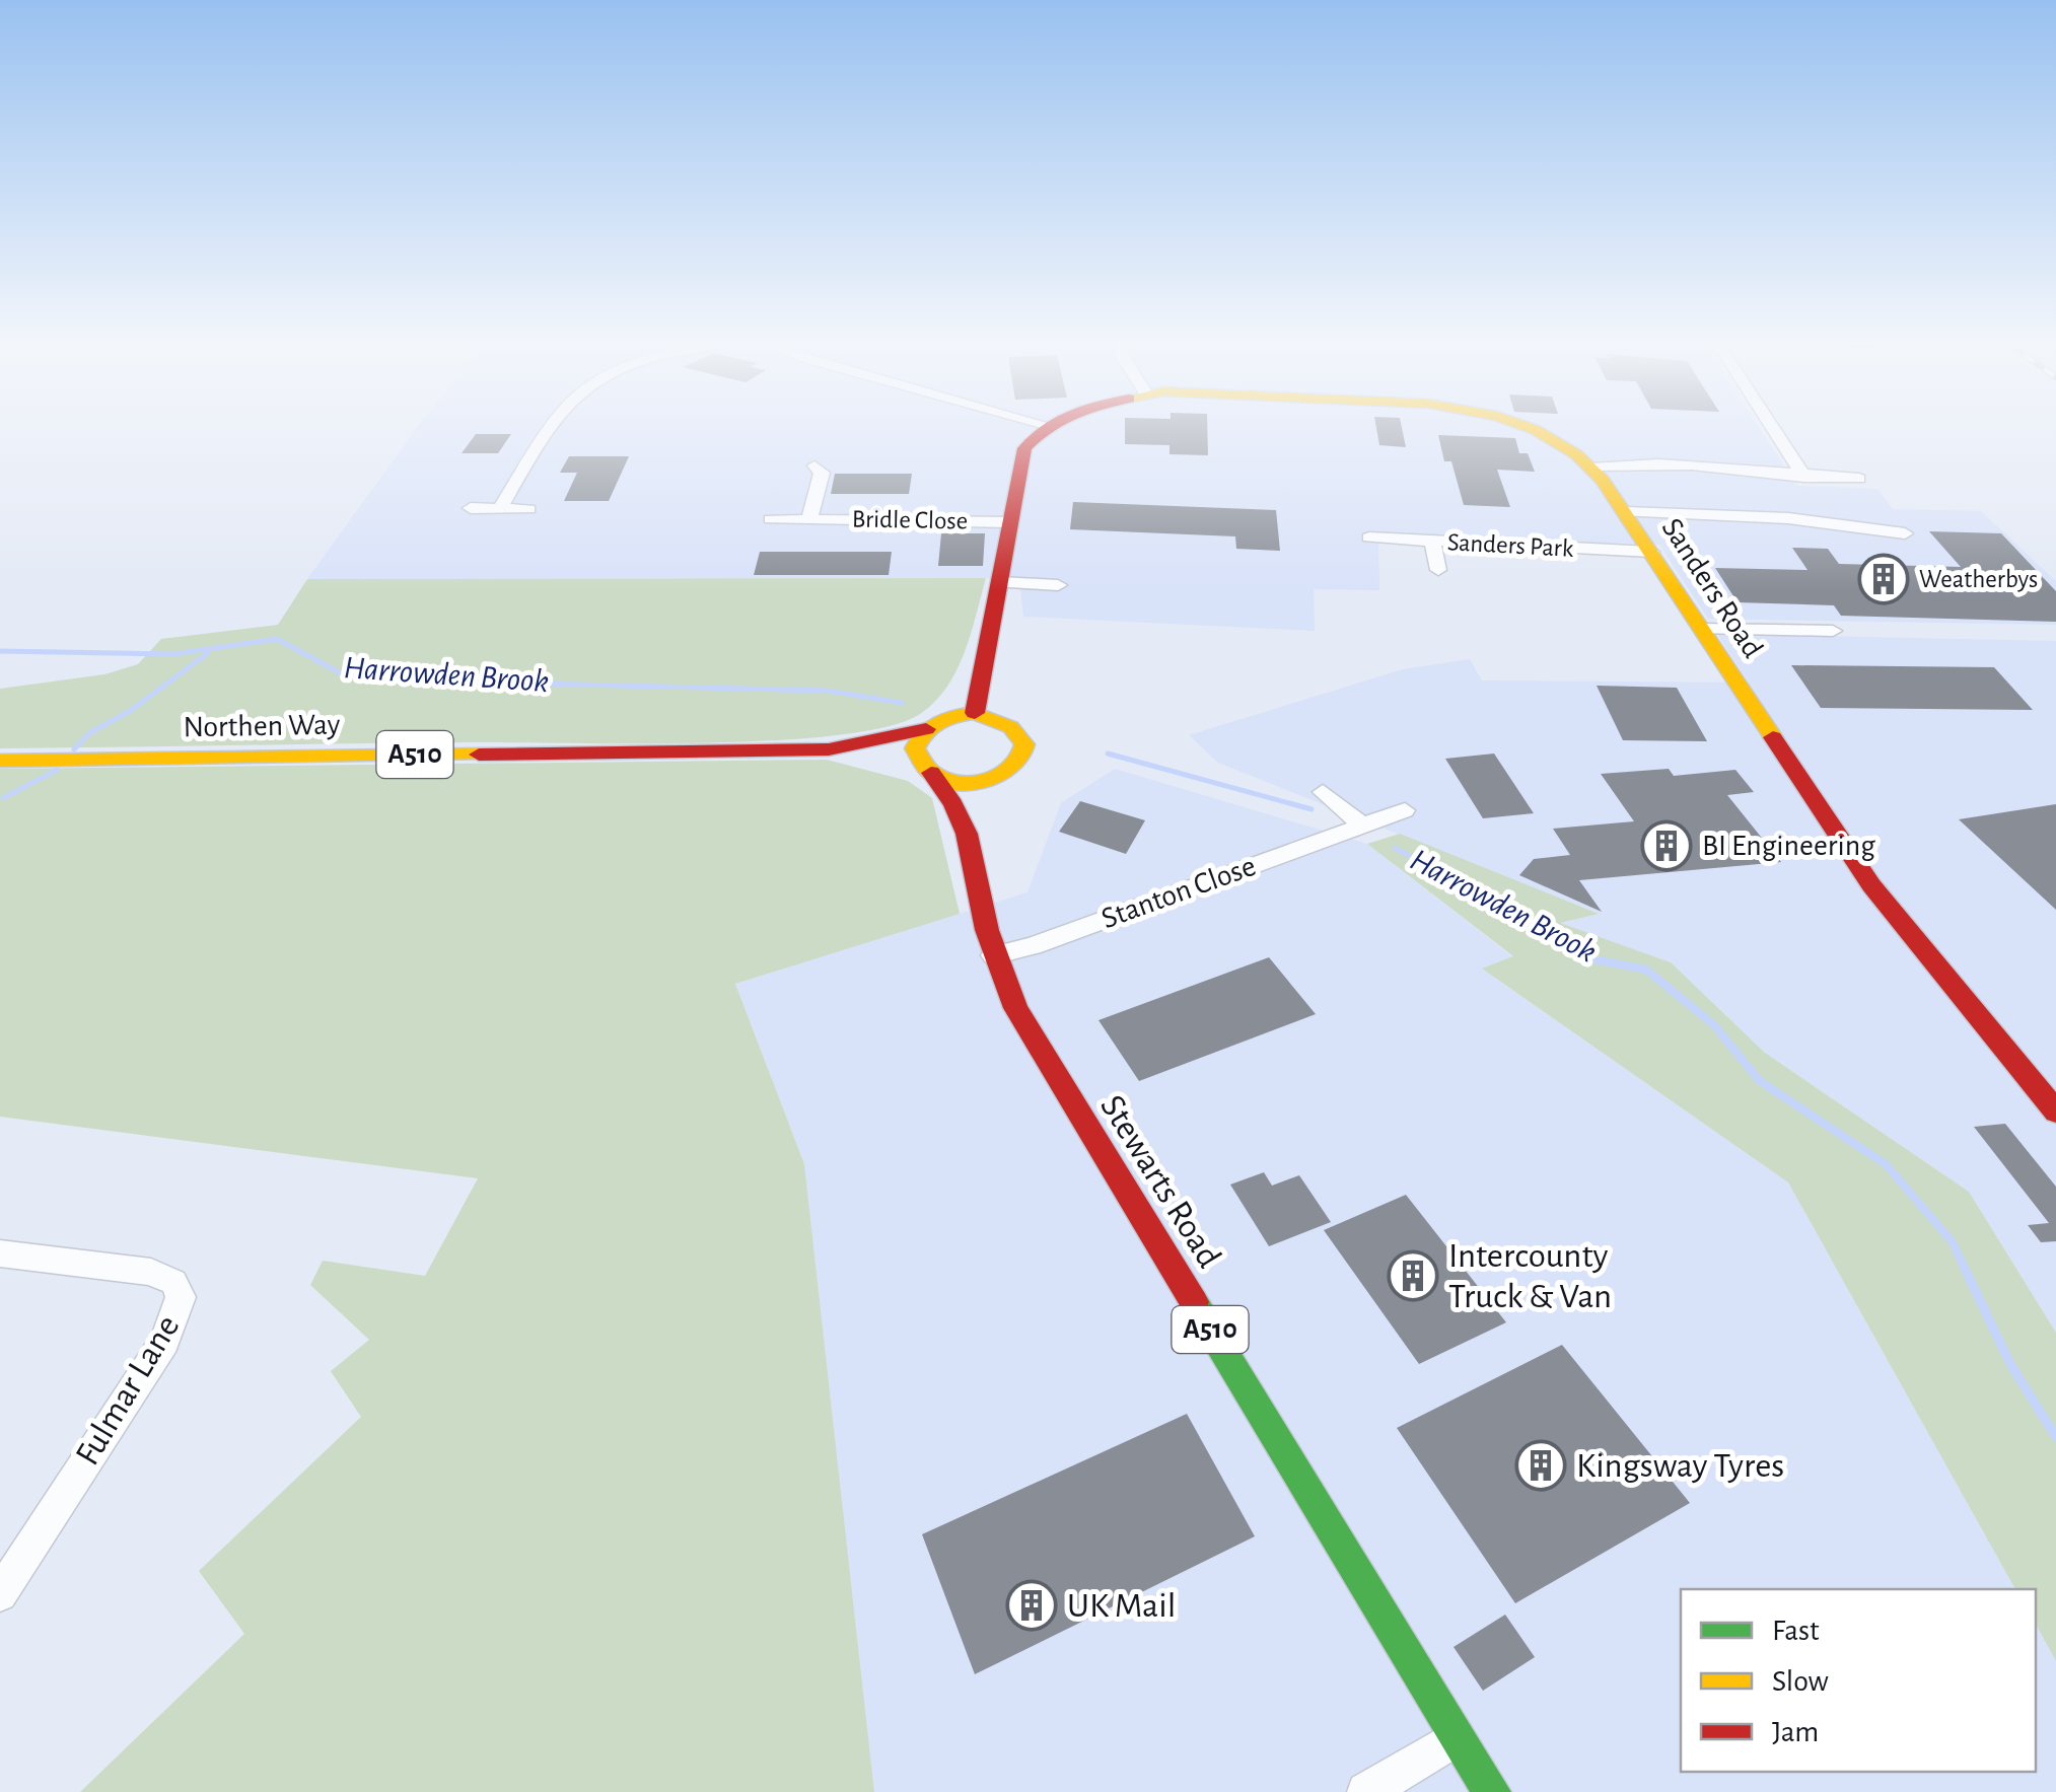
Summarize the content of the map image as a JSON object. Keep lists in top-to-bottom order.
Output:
{
  "streets": {
    "street": [
      "Bridle Close",
      "Sanders Park",
      "Sanders Road",
      "Northen Way",
      "A510",
      "Stanton Close",
      "Stewarts Road",
      "Fulmar Lane"
    ]
  },
  "crossings": [
    ["Sanders Park", "Sanders Road"],
    ["Northen Way", "Stewarts Road"],
    ["Stanton Close", "Stewarts Road"]
  ],
  "water": ["Harrowden Brook"],
  "places": {
    "building": [
      "Weatherbys",
      "BI Engineering",
      "Intercounty Truck & Van",
      "Kingsway Tyres",
      "UK Mail"
    ]
  },
  "legend": ["Fast", "Slow", "Jam"]
}
